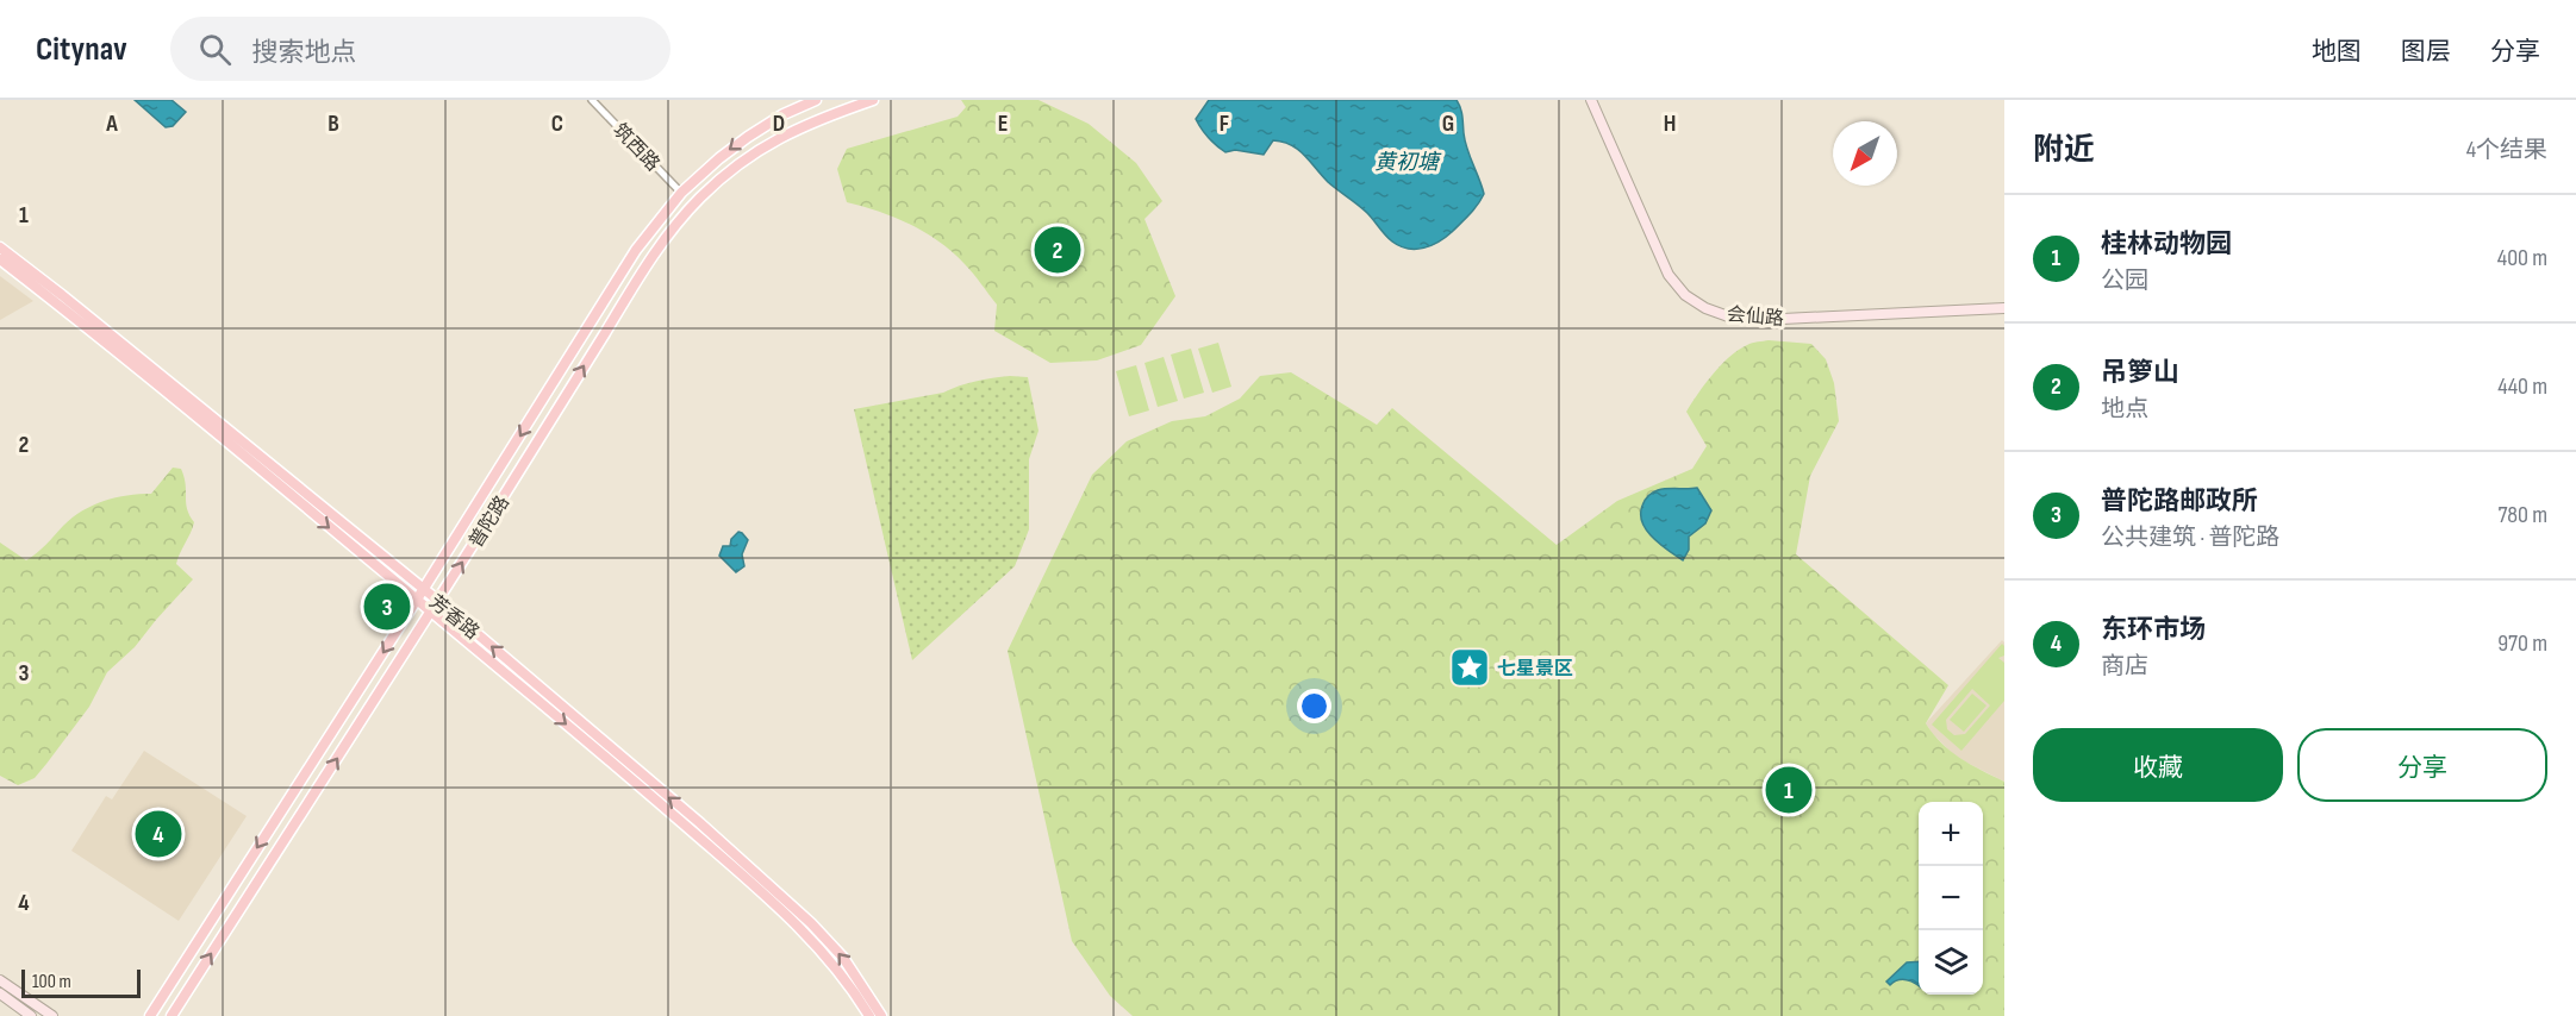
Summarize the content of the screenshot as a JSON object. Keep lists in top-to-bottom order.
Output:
{
  "streets": {
    "main road": ["普陀路", "芳香路"],
    "street": ["筑西路", "会仙路"]
  },
  "crossings": [
    ["筑西路", "普陀路"],
    ["普陀路", "芳香路"]
  ],
  "water": ["黄初塘"],
  "places": {
    "place": ["七星景区"]
  },
  "scale_bar": "100 m",
  "north": "bottom left",
  "page": {
    "header": "Citynav",
    "search": "搜索地点",
    "nav": ["地图", "图层", "分享"],
    "heading": ["附近", "4个结果"],
    "list": [
      {
        "mark": "1",
        "name": "桂林动物园",
        "note": "公园",
        "value": "400 m"
      },
      {
        "mark": "2",
        "name": "吊箩山",
        "note": "地点",
        "value": "440 m"
      },
      {
        "mark": "3",
        "name": "普陀路邮政所",
        "note": "公共建筑 · 普陀路",
        "value": "780 m"
      },
      {
        "mark": "4",
        "name": "东环市场",
        "note": "商店",
        "value": "970 m"
      }
    ],
    "pins": [
      "2",
      "3",
      "1",
      "4"
    ],
    "buttons": ["收藏", "分享"],
    "map_buttons": ["+", "−"],
    "scale": "100 m"
  },
  "grid": {
    "columns": [
      "A",
      "B",
      "C",
      "D",
      "E",
      "F",
      "G",
      "H"
    ],
    "rows": [
      "1",
      "2",
      "3",
      "4"
    ]
  }
}
